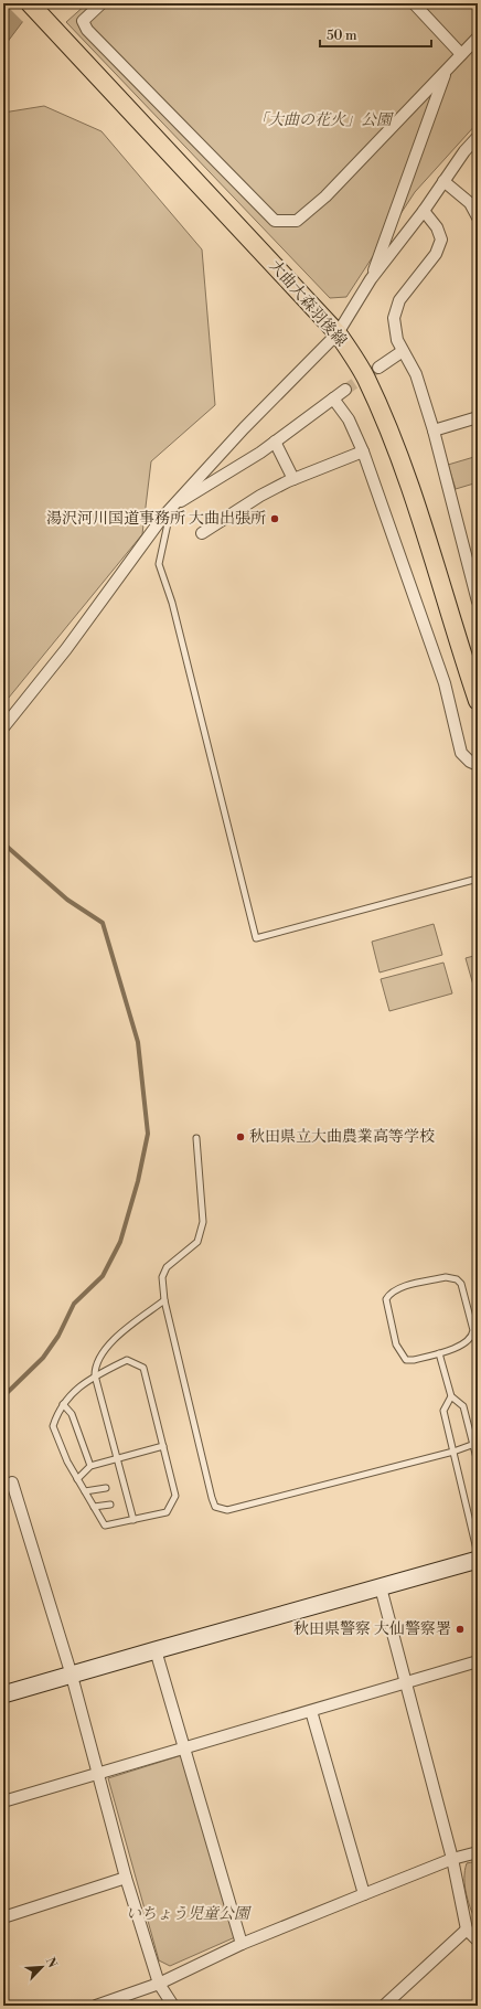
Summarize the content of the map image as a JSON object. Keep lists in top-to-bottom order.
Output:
{
  "streets": {
    "main road": ["大曲大森羽後線"]
  },
  "parks": ["「大曲の花火」公園", "いちょう児童公園"],
  "places": ["湯沢河川国道事務所 大曲出張所", "秋田県立大曲農業高等学校", "秋田県警察 大仙警察署"],
  "scale_bar": "50 m",
  "north": "top right"
}
